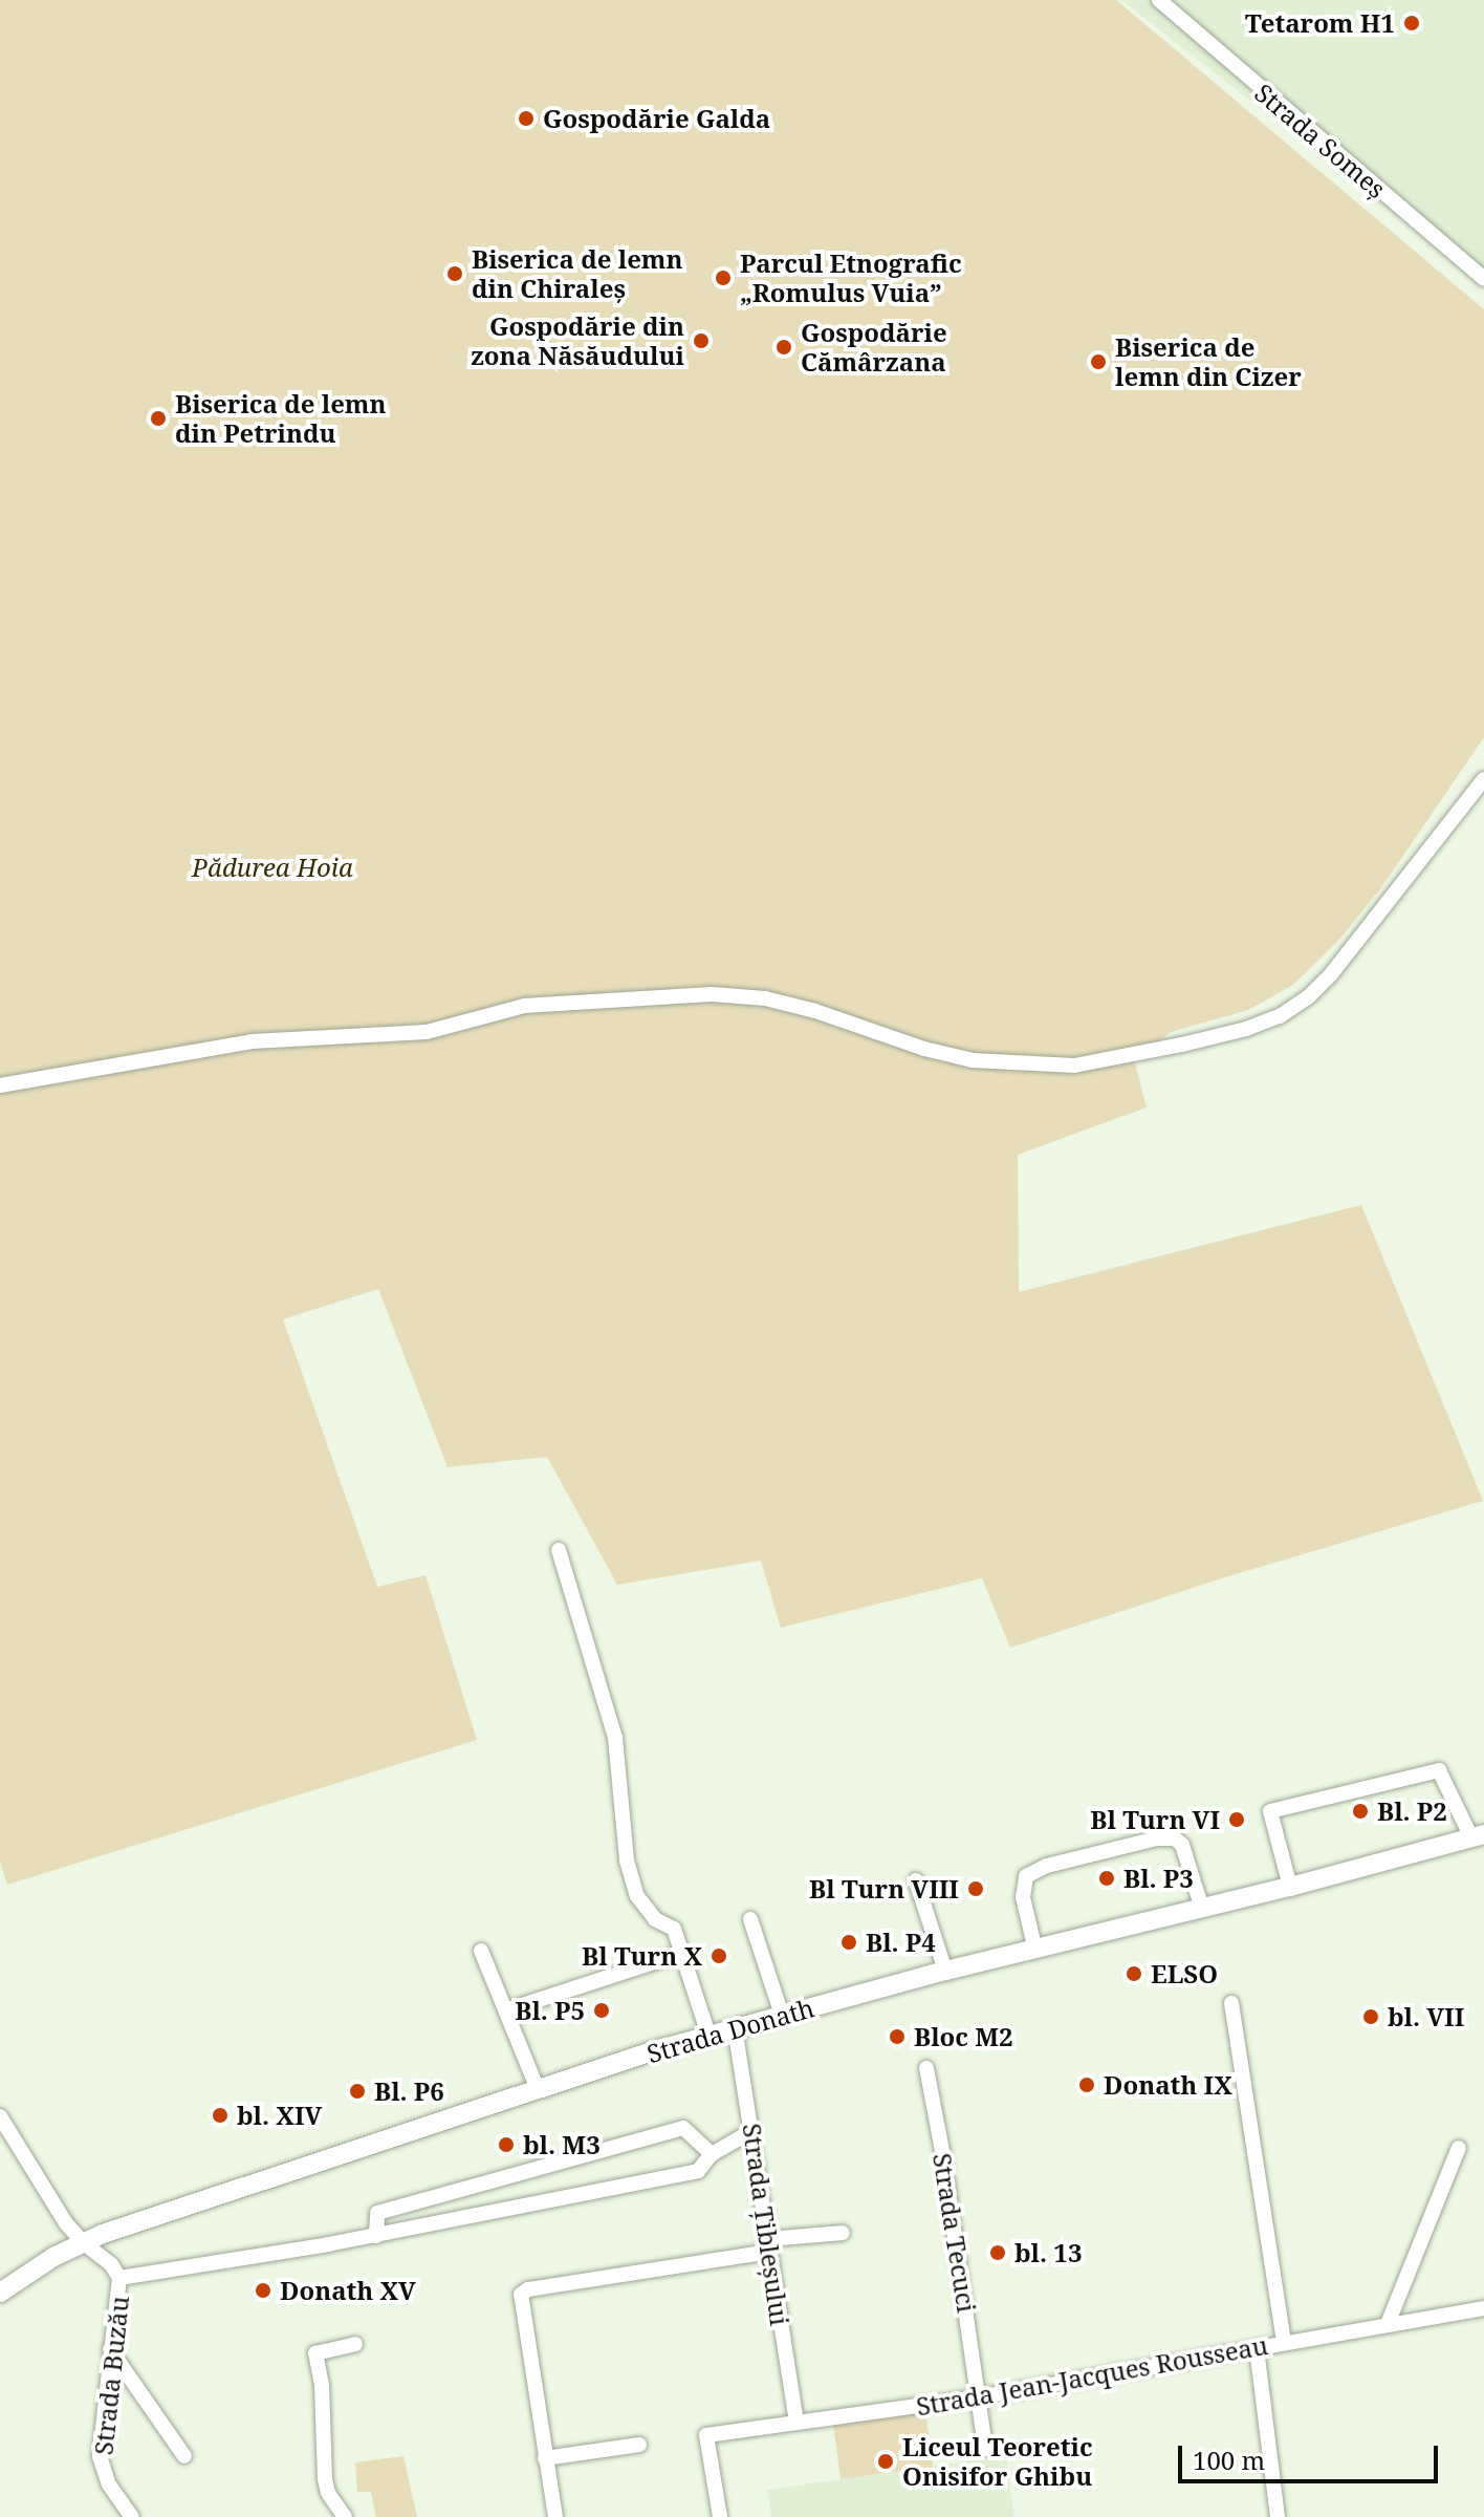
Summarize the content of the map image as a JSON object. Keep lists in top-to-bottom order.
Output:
{
  "streets": {
    "main road": ["Strada Donath"],
    "street": [
      "Strada Someș",
      "Strada Țibleșului",
      "Strada Tecuci",
      "Strada Buzău",
      "Strada Jean-Jacques Rousseau"
    ]
  },
  "crossings": [
    ["Strada Donath", "Strada Țibleșului"],
    ["Strada Donath", "Strada Buzău"],
    ["Strada Țibleșului", "Strada Jean-Jacques Rousseau"],
    ["Strada Tecuci", "Strada Jean-Jacques Rousseau"]
  ],
  "parks": ["Pădurea Hoia"],
  "places": [
    "Tetarom H1",
    "Gospodărie Galda",
    "Biserica de lemn din Chiraleș",
    "Parcul Etnografic „Romulus Vuia”",
    "Gospodărie din zona Năsăudului",
    "Gospodărie Cămârzana",
    "Biserica de lemn din Cizer",
    "Biserica de lemn din Petrindu",
    "Bl. P2",
    "Bl Turn VI",
    "Bl. P3",
    "Bl Turn VIII",
    "Bl. P4",
    "Bl Turn X",
    "ELSO",
    "Bl. P5",
    "bl. VII",
    "Bloc M2",
    "Donath IX",
    "Bl. P6",
    "bl. XIV",
    "bl. M3",
    "bl. 13",
    "Donath XV",
    "Liceul Teoretic Onisifor Ghibu"
  ],
  "scale_bar": "100 m"
}
